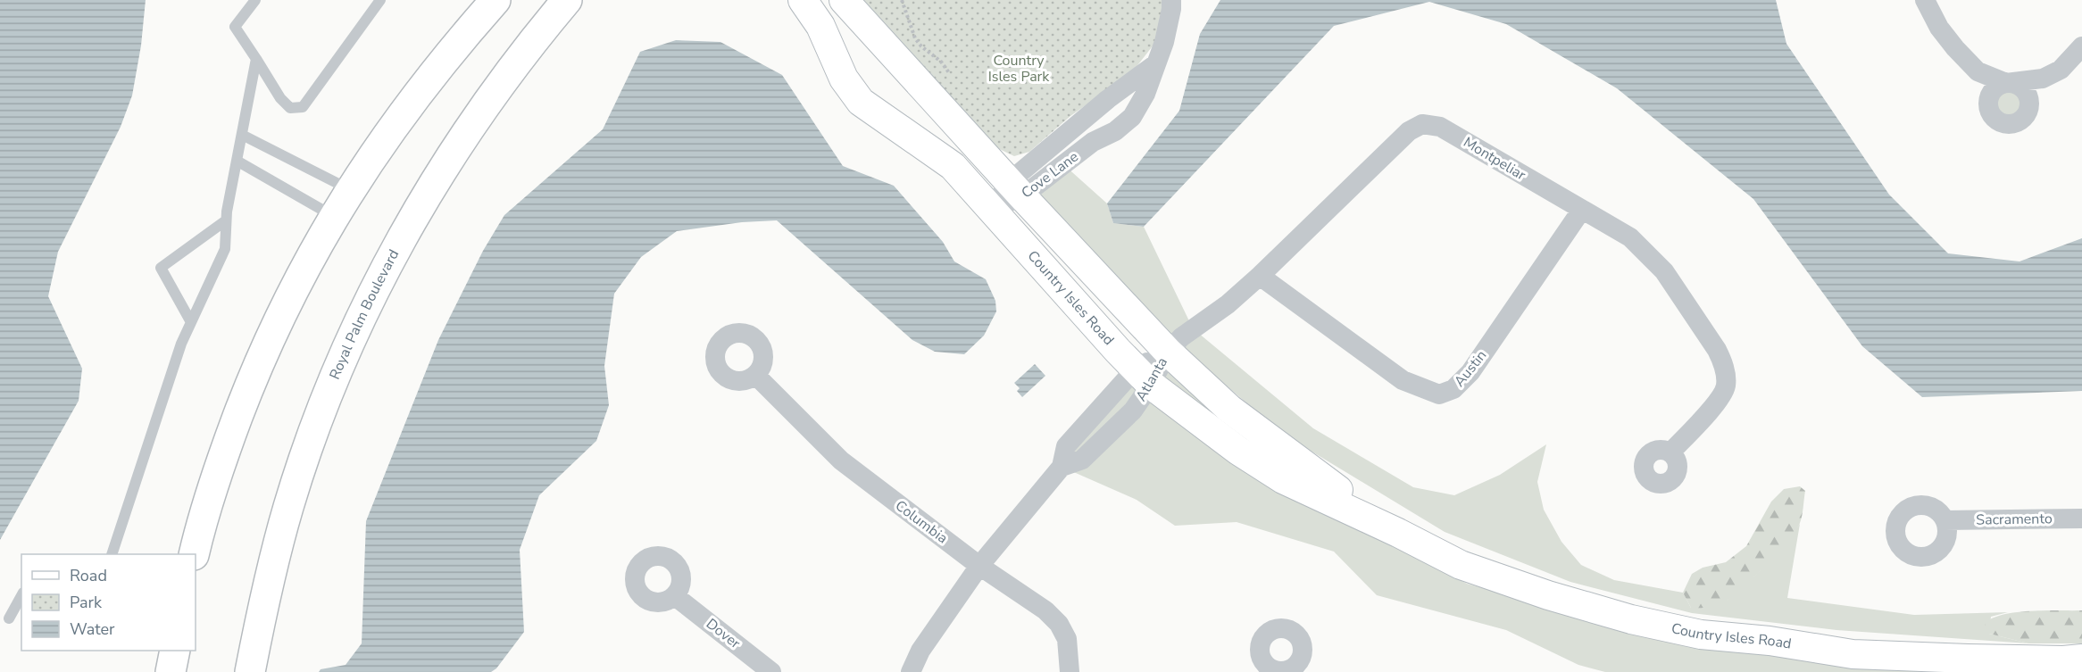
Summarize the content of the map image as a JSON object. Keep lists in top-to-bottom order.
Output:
{
  "streets": {
    "main road": ["Royal Palm Boulevard"],
    "street": [
      "Montpeliar",
      "Cove Lane",
      "Country Isles Road",
      "Austin",
      "Atlanta",
      "Sacramento",
      "Columbia",
      "Dover"
    ]
  },
  "crossings": [
    ["Montpeliar", "Country Isles Road"],
    ["Montpeliar", "Austin"],
    ["Montpeliar", "Atlanta"],
    ["Cove Lane", "Country Isles Road"],
    ["Country Isles Road", "Atlanta"],
    ["Atlanta", "Columbia"]
  ],
  "parks": ["Country Isles Park"],
  "legend": ["Road", "Park", "Water"]
}
